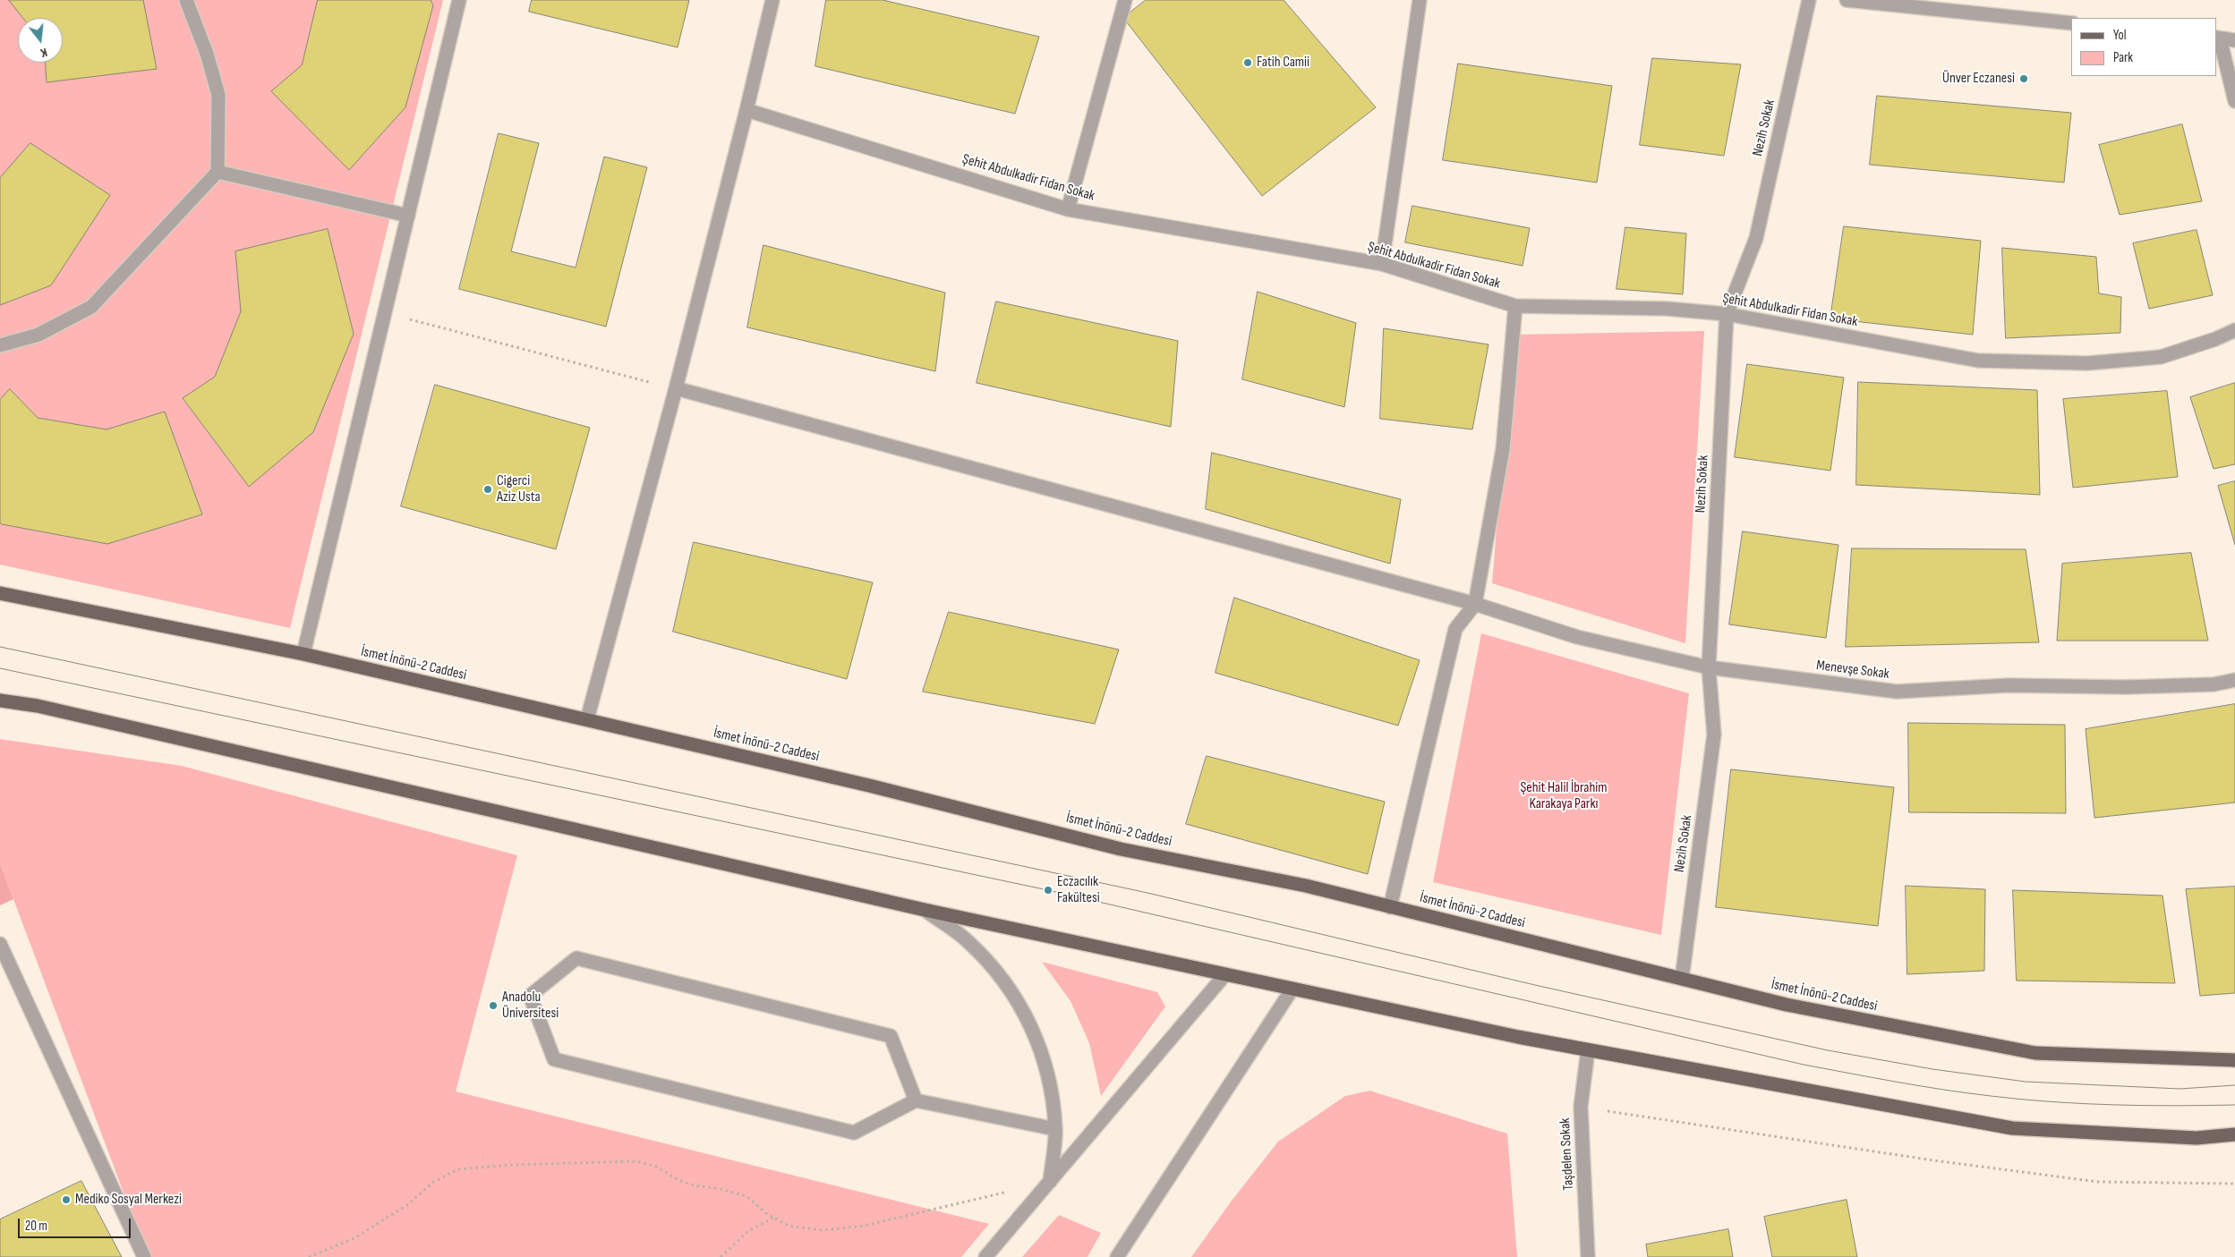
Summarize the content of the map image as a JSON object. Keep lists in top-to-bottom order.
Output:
{
  "streets": {
    "main road": ["İsmet İnönü-2 Caddesi"],
    "street": [
      "Nezih Sokak",
      "Şehit Abdulkadir Fidan Sokak",
      "Menevşe Sokak",
      "Taşdelen Sokak"
    ]
  },
  "crossings": [
    ["Nezih Sokak", "Şehit Abdulkadir Fidan Sokak"],
    ["Nezih Sokak", "İsmet İnönü-2 Caddesi"],
    ["Nezih Sokak", "Menevşe Sokak"]
  ],
  "parks": ["Şehit Halil İbrahim Karakaya Parkı"],
  "places": [
    "Fatih Camii",
    "Ünver Eczanesi",
    "Cigerci Aziz Usta",
    "Eczacılık Fakültesi",
    "Anadolu Üniversitesi",
    "Mediko Sosyal Merkezi"
  ],
  "legend": ["Yol", "Park"],
  "scale_bar": "20 m",
  "north": "bottom"
}
